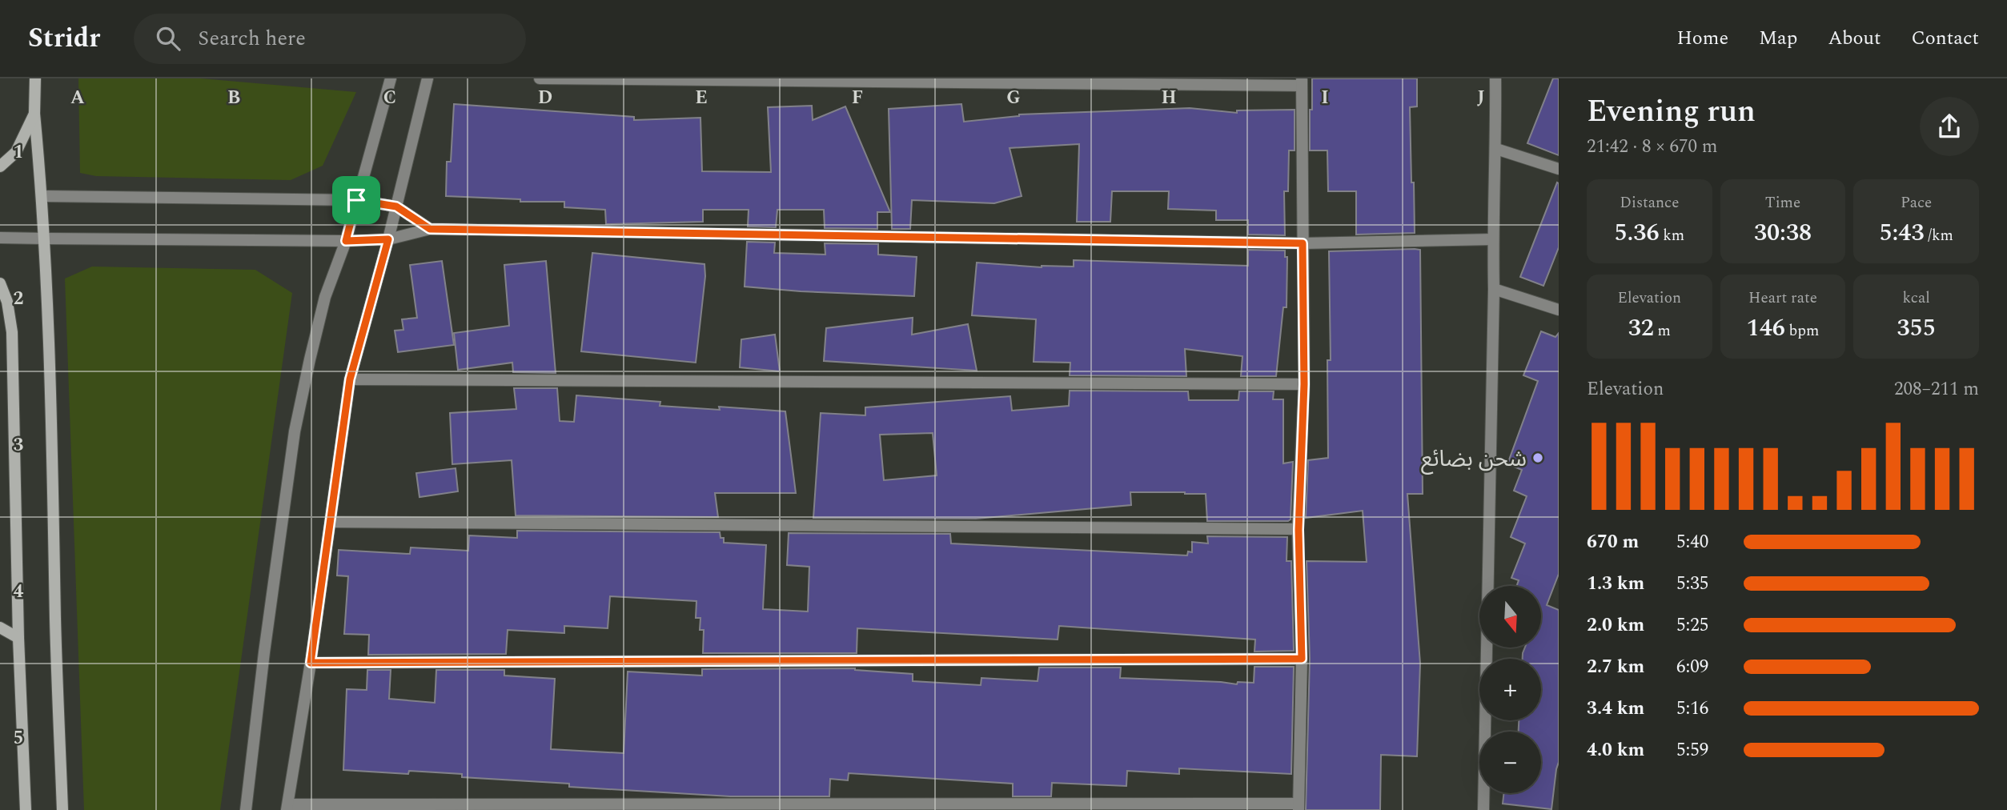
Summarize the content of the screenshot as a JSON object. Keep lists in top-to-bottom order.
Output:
{
  "places": ["شحن بضائع"],
  "north": "bottom",
  "page": {
    "header": "Stridr",
    "search": "Search here",
    "nav": [
      "Home",
      "Map",
      "About",
      "Contact"
    ],
    "heading": ["Evening run", "21:42 · 8 × 670 m"],
    "stats": [
      ["Distance", "5.36 km"],
      ["Time", "30:38"],
      ["Pace", "5:43 /km"],
      ["Elevation", "32 m"],
      ["Heart rate", "146 bpm"],
      ["kcal", "355"]
    ],
    "chart": ["Elevation", "208–211 m"],
    "list": [
      {
        "name": "670 m",
        "note": "5:40"
      },
      {
        "name": "1.3 km",
        "note": "5:35"
      },
      {
        "name": "2.0 km",
        "note": "5:25"
      },
      {
        "name": "2.7 km",
        "note": "6:09"
      },
      {
        "name": "3.4 km",
        "note": "5:16"
      },
      {
        "name": "4.0 km",
        "note": "5:59"
      }
    ],
    "map_buttons": ["+", "−"]
  },
  "grid": {
    "columns": [
      "A",
      "B",
      "C",
      "D",
      "E",
      "F",
      "G",
      "H",
      "I",
      "J"
    ],
    "rows": [
      "1",
      "2",
      "3",
      "4",
      "5"
    ]
  }
}
